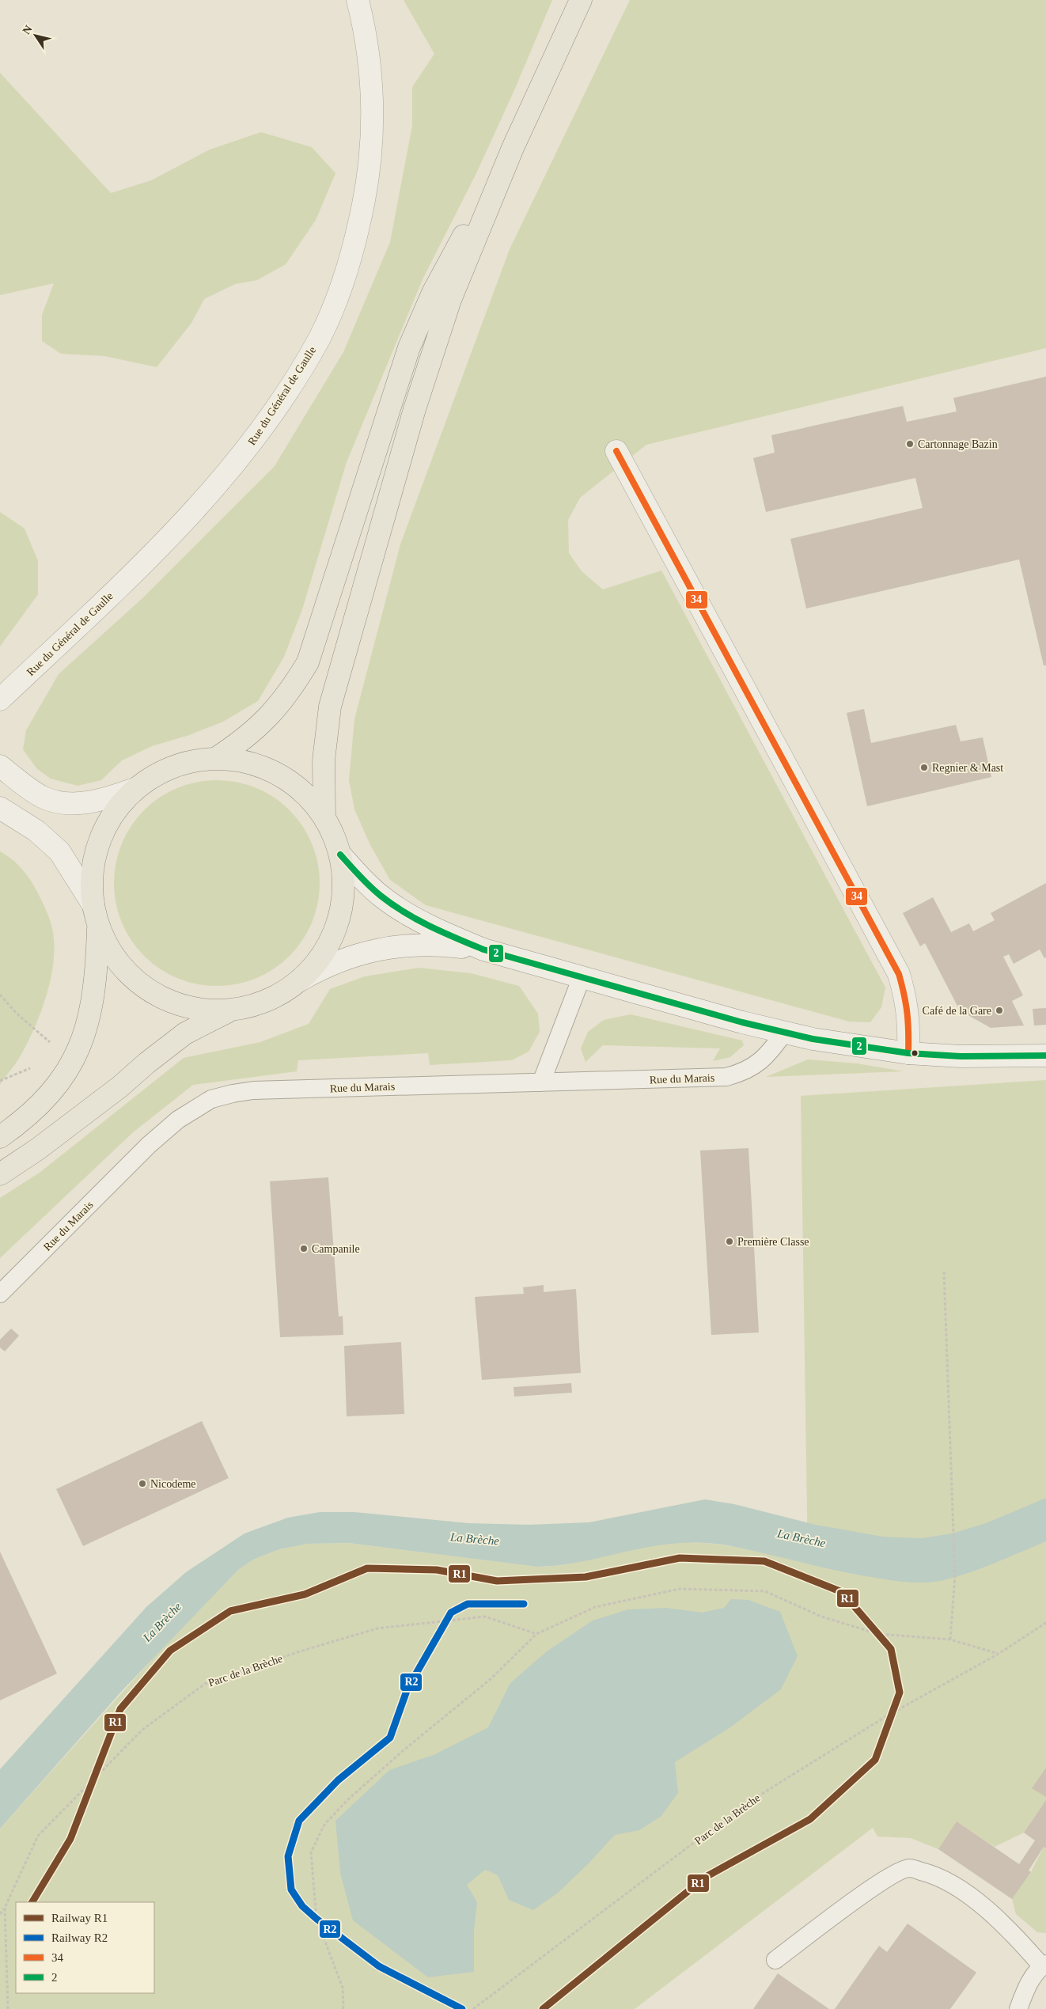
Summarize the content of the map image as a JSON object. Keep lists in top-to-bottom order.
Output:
{
  "streets": {
    "street": ["Rue du Général de Gaulle"],
    "lane": ["Rue du Marais"],
    "path": ["Parc de la Brèche"]
  },
  "water": ["La Brèche"],
  "places": [
    "Cartonnage Bazin",
    "Regnier & Mast",
    "Café de la Gare",
    "Première Classe",
    "Campanile",
    "Nicodeme"
  ],
  "lines": [
    "transit line 34",
    "transit line 2",
    "rail line R1",
    "rail line R2"
  ],
  "legend": [
    "Railway R1",
    "Railway R2",
    "34",
    "2"
  ],
  "north": "top left"
}
